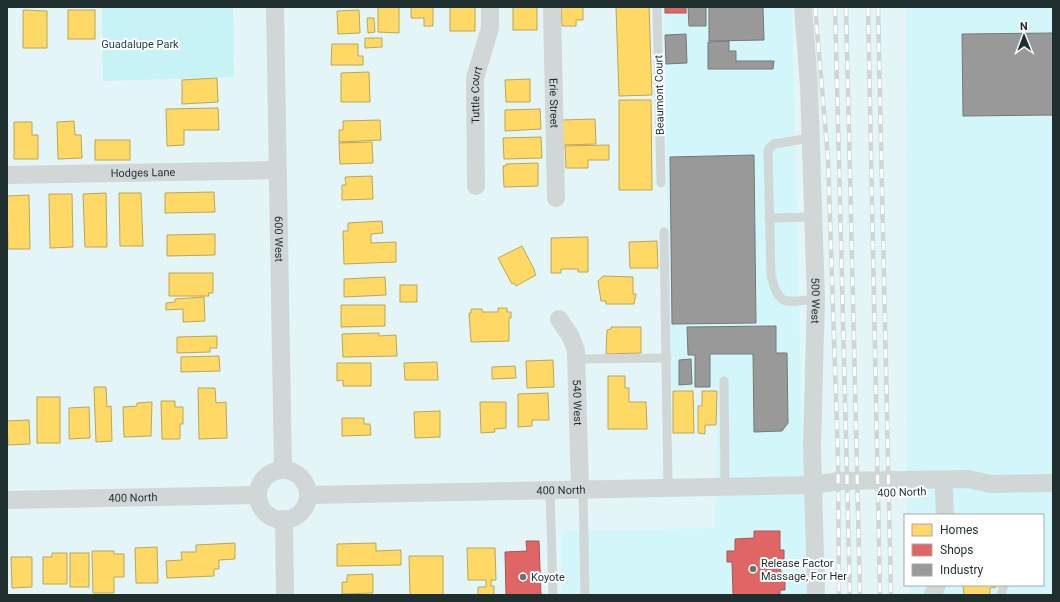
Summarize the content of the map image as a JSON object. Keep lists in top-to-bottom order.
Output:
{
  "streets": {
    "street": [
      "Tuttle Court",
      "Erie Street",
      "Hodges Lane",
      "600 West",
      "500 West",
      "540 West",
      "400 North"
    ],
    "lane": ["Beaumont Court"]
  },
  "crossings": [
    ["Hodges Lane", "600 West"],
    ["600 West", "400 North"],
    ["500 West", "400 North"],
    ["540 West", "400 North"]
  ],
  "parks": ["Guadalupe Park"],
  "places": ["Release Factor Massage, For Her", "Koyote"],
  "legend": ["Homes", "Shops", "Industry"],
  "north": "top"
}
